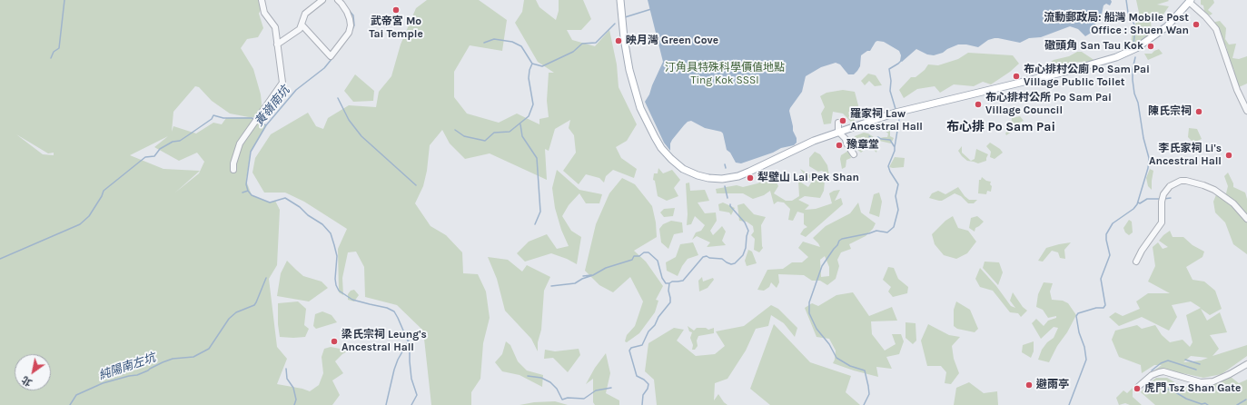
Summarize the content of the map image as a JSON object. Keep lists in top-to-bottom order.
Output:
{
  "districts": ["布心排 Po Sam Pai"],
  "water": ["黃嶺南坑", "純陽南左坑"],
  "parks": ["汀角具特殊科學價值地點 Ting Kok SSSI"],
  "places": [
    "武帝宮 Mo Tai Temple",
    "流動郵政局: 船灣 Mobile Post Office : Shuen Wan",
    "映月灣 Green Cove",
    "䃟頭角 San Tau Kok",
    "布心排村公廁 Po Sam Pai Village Public Toilet",
    "布心排村公所 Po Sam Pai Village Council",
    "陳氏宗祠",
    "羅家祠 Law Ancestral Hall",
    "豫章堂",
    "李氏家祠 Li's Ancestral Hall",
    "犁壁山 Lai Pek Shan",
    "梁氏宗祠 Leung's Ancestral Hall",
    "避雨亭",
    "虎門 Tsz Shan Gate"
  ],
  "north": "bottom left"
}
